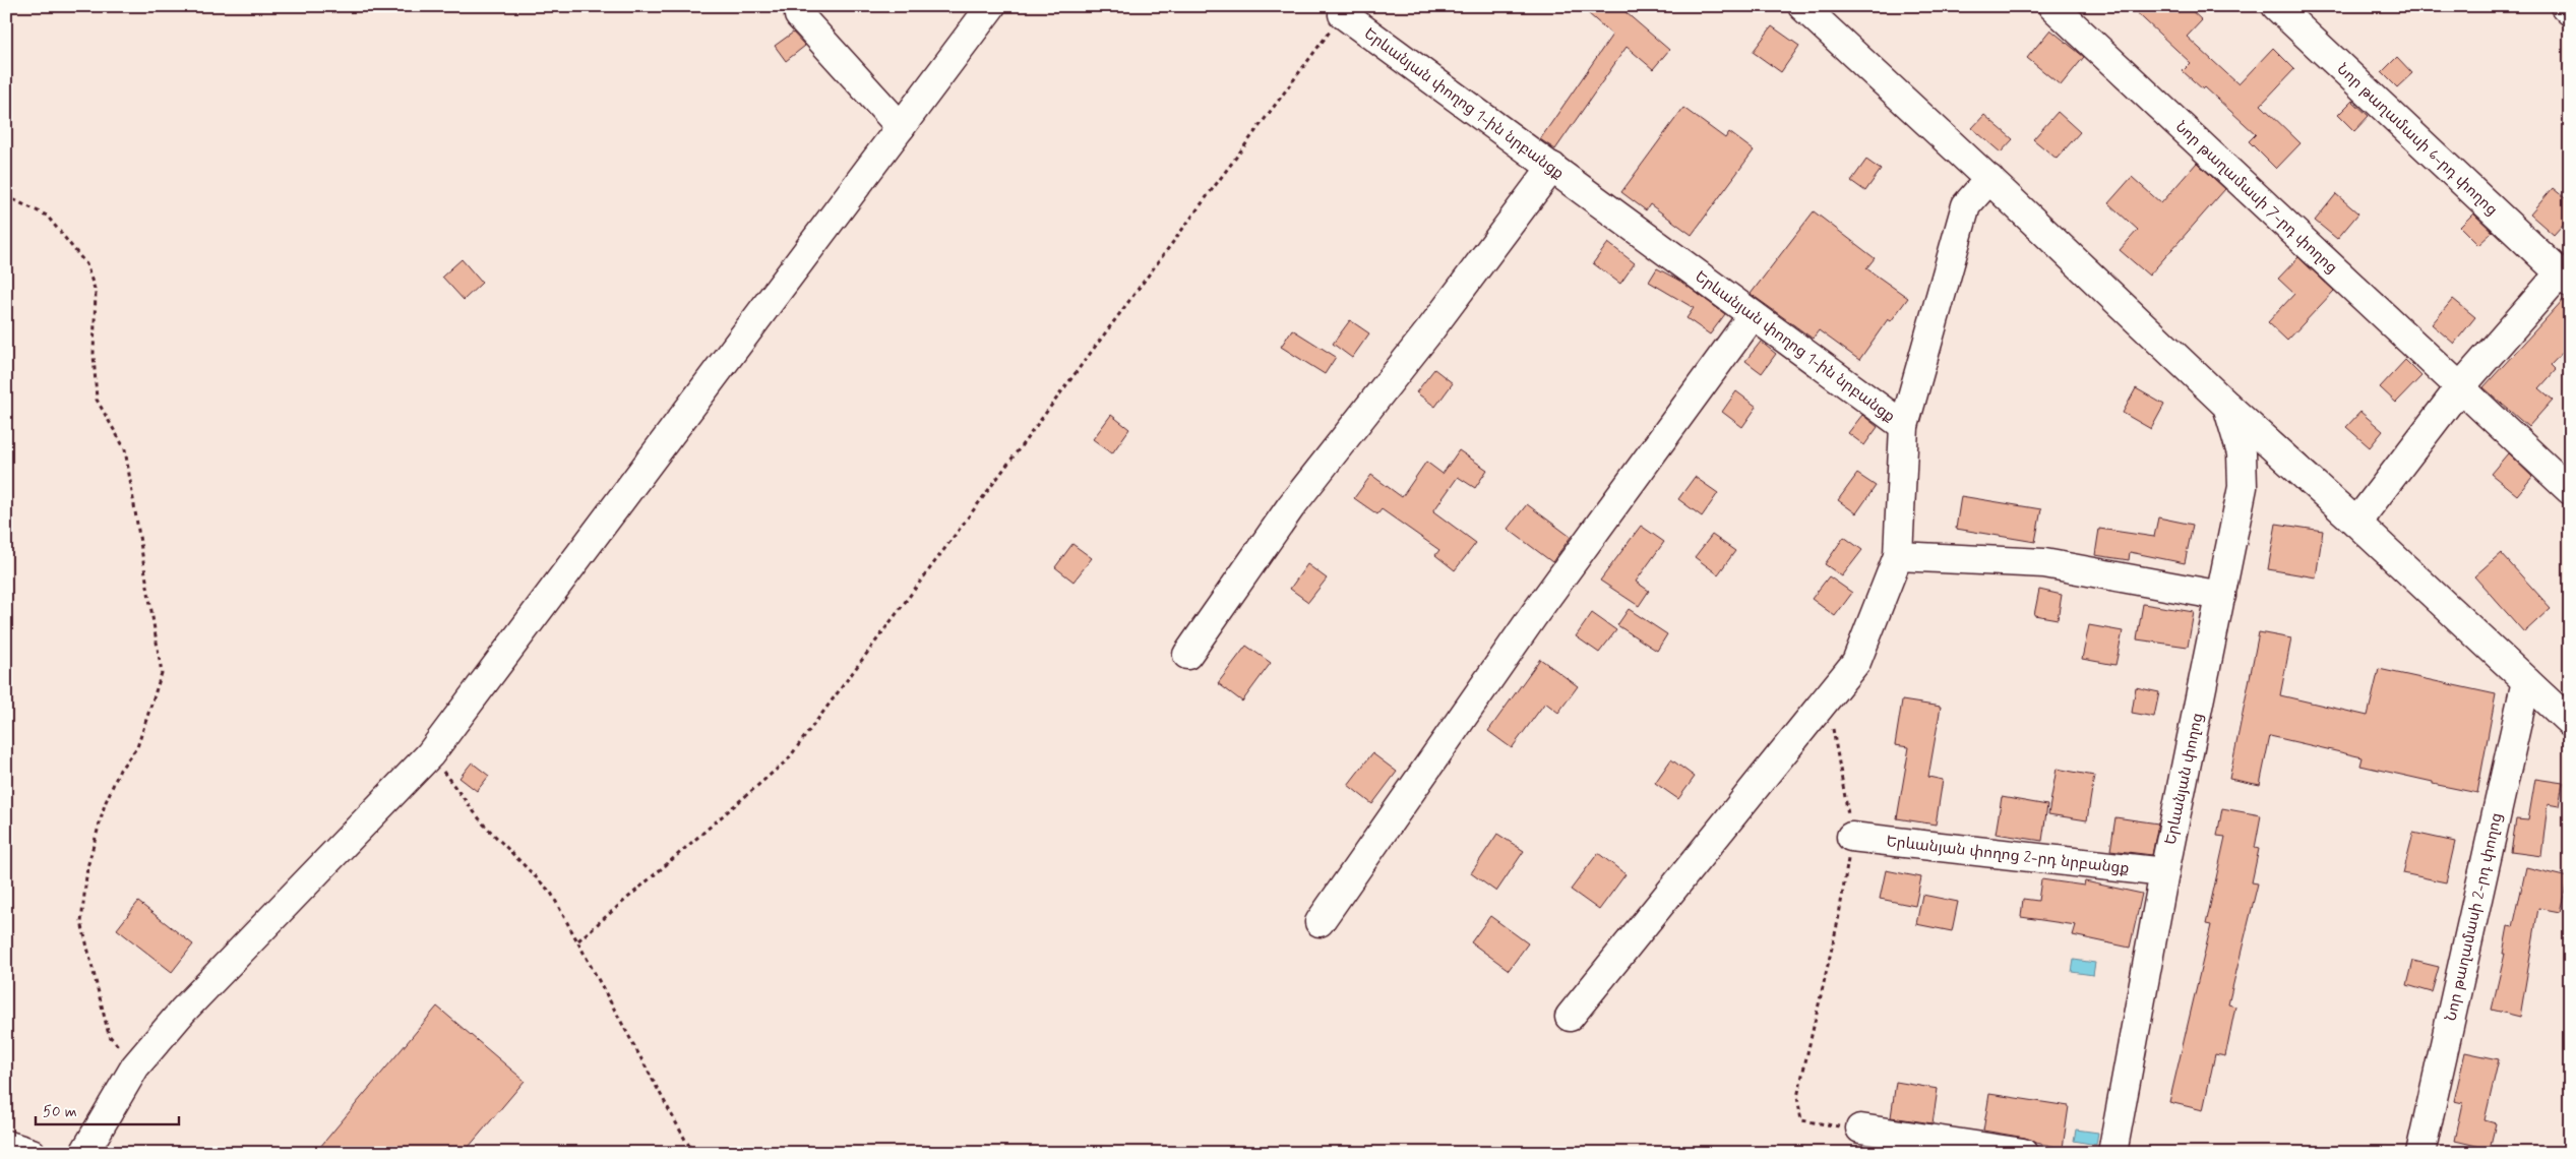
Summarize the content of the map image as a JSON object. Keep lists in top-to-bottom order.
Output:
{
  "streets": {
    "street": [
      "Երևանյան փողոց 1-ին նրբանցք",
      "Նոր թաղամասի 6-րդ փողոց",
      "Նոր թաղամասի 7-րդ փողոց",
      "Երևանյան փողոց",
      "Երևանյան փողոց 2-րդ նրբանցք",
      "Նոր թաղամասի 2-րդ փողոց"
    ]
  },
  "crossings": [
    ["Երևանյան փողոց", "Երևանյան փողոց 2-րդ նրբանցք"]
  ],
  "scale_bar": "50 m"
}
